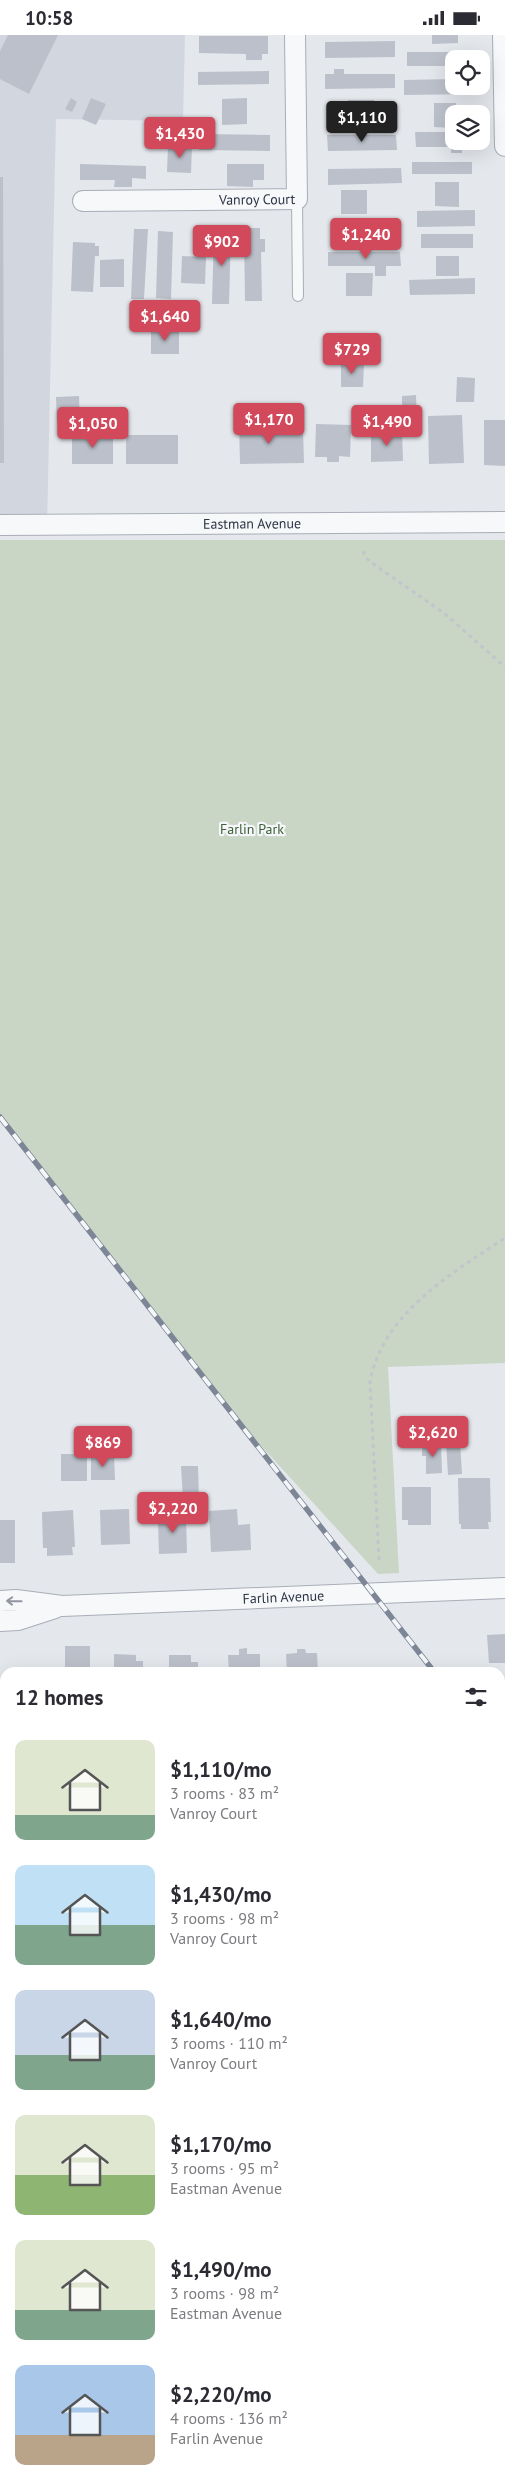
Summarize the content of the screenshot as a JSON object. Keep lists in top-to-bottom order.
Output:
{
  "streets": {
    "street": ["Vanroy Court", "Eastman Avenue", "Farlin Avenue"]
  },
  "parks": ["Farlin Park"],
  "page": {
    "status": "10:58",
    "price": [
      "$1,110",
      "$1,430",
      "$1,240",
      "$902",
      "$1,640",
      "$729",
      "$1,170",
      "$1,490",
      "$1,050",
      "$2,620",
      "$869",
      "$2,220"
    ],
    "heading": "12 homes",
    "list": [
      {
        "name": "$1,110/mo",
        "note": "3 rooms · 83 m² · Vanroy Court"
      },
      {
        "name": "$1,430/mo",
        "note": "3 rooms · 98 m² · Vanroy Court"
      },
      {
        "name": "$1,640/mo",
        "note": "3 rooms · 110 m² · Vanroy Court"
      },
      {
        "name": "$1,170/mo",
        "note": "3 rooms · 95 m² · Eastman Avenue"
      },
      {
        "name": "$1,490/mo",
        "note": "3 rooms · 98 m² · Eastman Avenue"
      },
      {
        "name": "$2,220/mo",
        "note": "4 rooms · 136 m² · Farlin Avenue"
      }
    ]
  }
}
